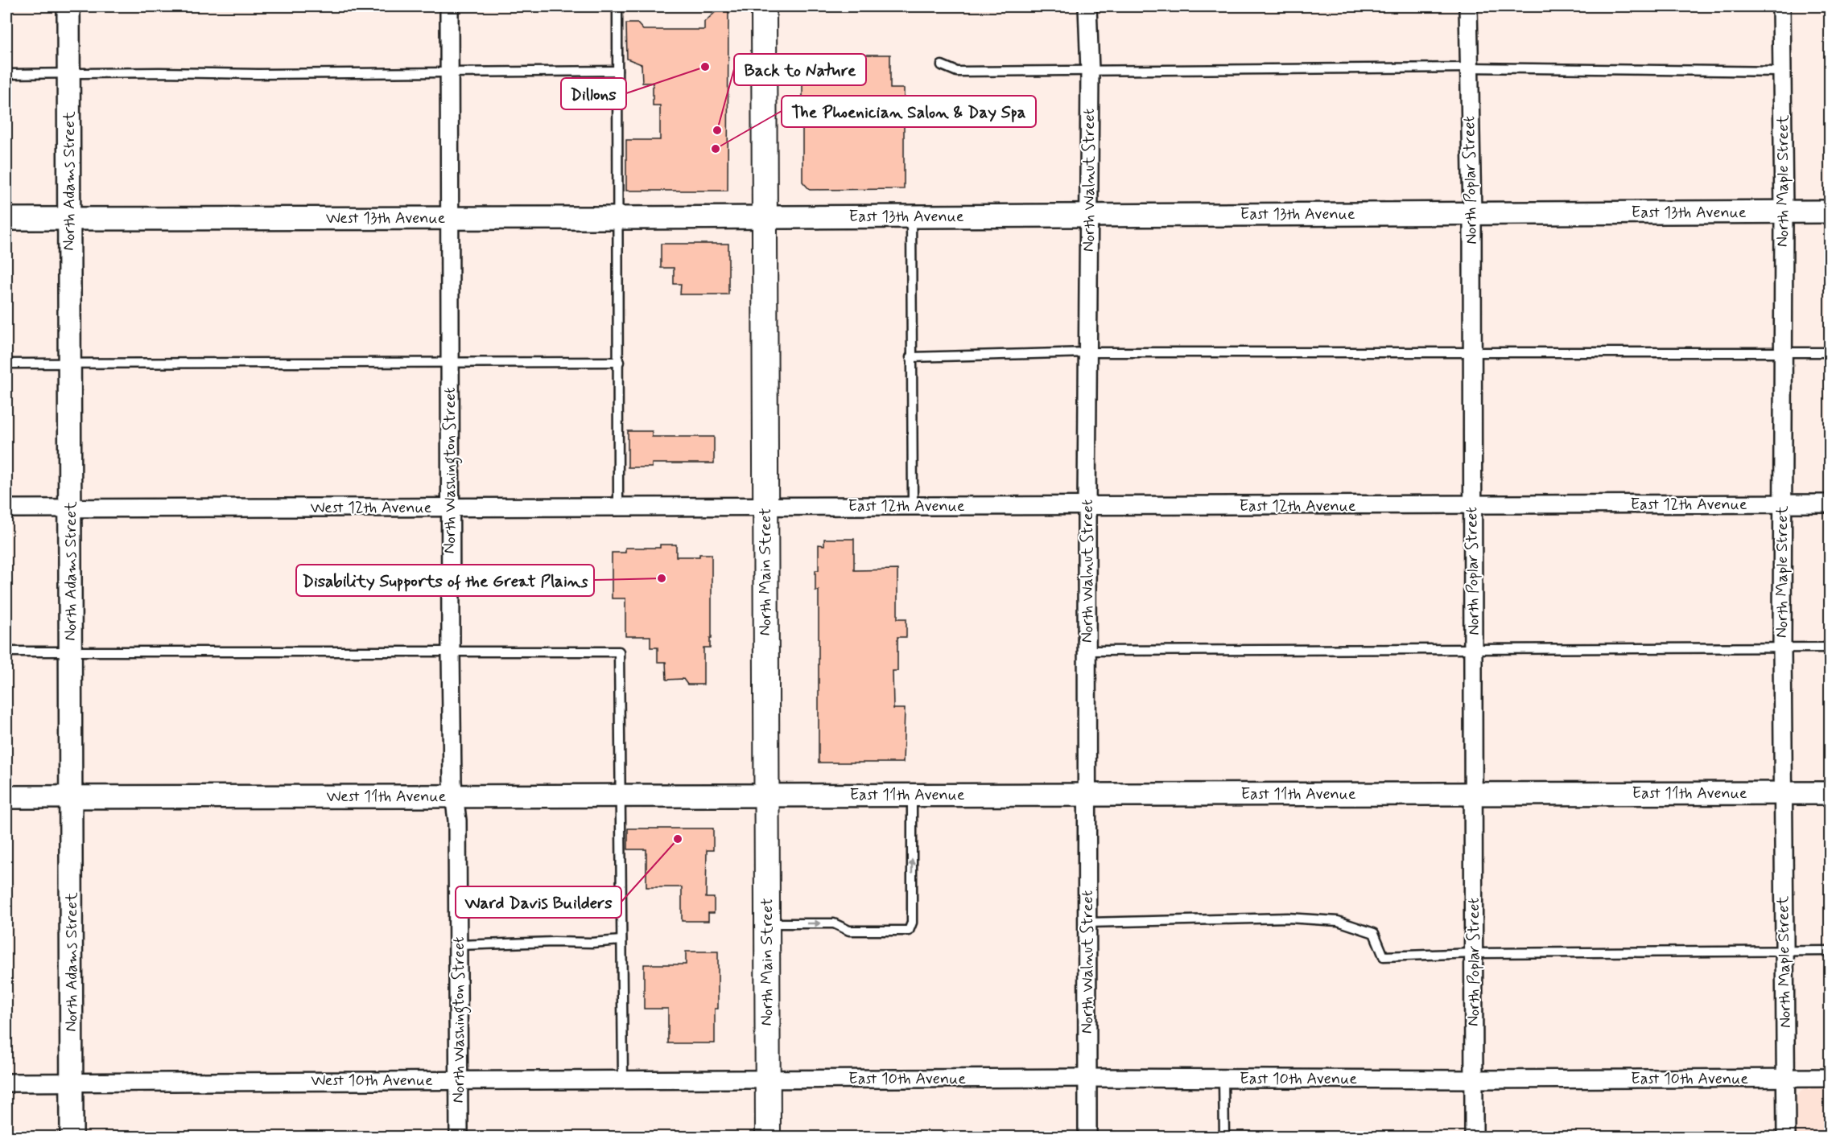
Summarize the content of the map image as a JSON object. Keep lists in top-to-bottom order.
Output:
{
  "streets": {
    "main road": ["North Main Street"],
    "street": [
      "North Walnut Street",
      "North Poplar Street",
      "North Adams Street",
      "North Maple Street",
      "East 13th Avenue",
      "West 13th Avenue",
      "North Washington Street",
      "East 12th Avenue",
      "West 12th Avenue",
      "East 11th Avenue",
      "West 11th Avenue",
      "East 10th Avenue",
      "West 10th Avenue"
    ]
  },
  "crossings": [
    ["North Walnut Street", "East 13th Avenue"],
    ["North Walnut Street", "East 12th Avenue"],
    ["North Walnut Street", "East 11th Avenue"],
    ["North Walnut Street", "East 10th Avenue"],
    ["North Poplar Street", "East 13th Avenue"],
    ["North Poplar Street", "East 12th Avenue"],
    ["North Poplar Street", "East 11th Avenue"],
    ["North Poplar Street", "East 10th Avenue"],
    ["North Adams Street", "West 13th Avenue"],
    ["North Adams Street", "West 12th Avenue"],
    ["North Adams Street", "West 11th Avenue"],
    ["North Adams Street", "West 10th Avenue"],
    ["North Maple Street", "East 13th Avenue"],
    ["North Maple Street", "East 12th Avenue"],
    ["North Maple Street", "East 11th Avenue"],
    ["North Maple Street", "East 10th Avenue"],
    ["East 13th Avenue", "West 13th Avenue"],
    ["East 13th Avenue", "North Main Street"],
    ["West 13th Avenue", "North Washington Street"],
    ["West 13th Avenue", "North Main Street"],
    ["North Washington Street", "West 12th Avenue"],
    ["North Washington Street", "West 11th Avenue"],
    ["North Washington Street", "West 10th Avenue"],
    ["East 12th Avenue", "West 12th Avenue"],
    ["East 12th Avenue", "North Main Street"],
    ["West 12th Avenue", "North Main Street"],
    ["North Main Street", "East 11th Avenue"],
    ["North Main Street", "West 11th Avenue"],
    ["North Main Street", "East 10th Avenue"],
    ["North Main Street", "West 10th Avenue"],
    ["East 11th Avenue", "West 11th Avenue"],
    ["East 10th Avenue", "West 10th Avenue"]
  ],
  "places": [
    "Dillons",
    "Back to Nature",
    "The Phoenician Salon & Day Spa",
    "Disability Supports of the Great Plains",
    "Ward Davis Builders"
  ]
}
